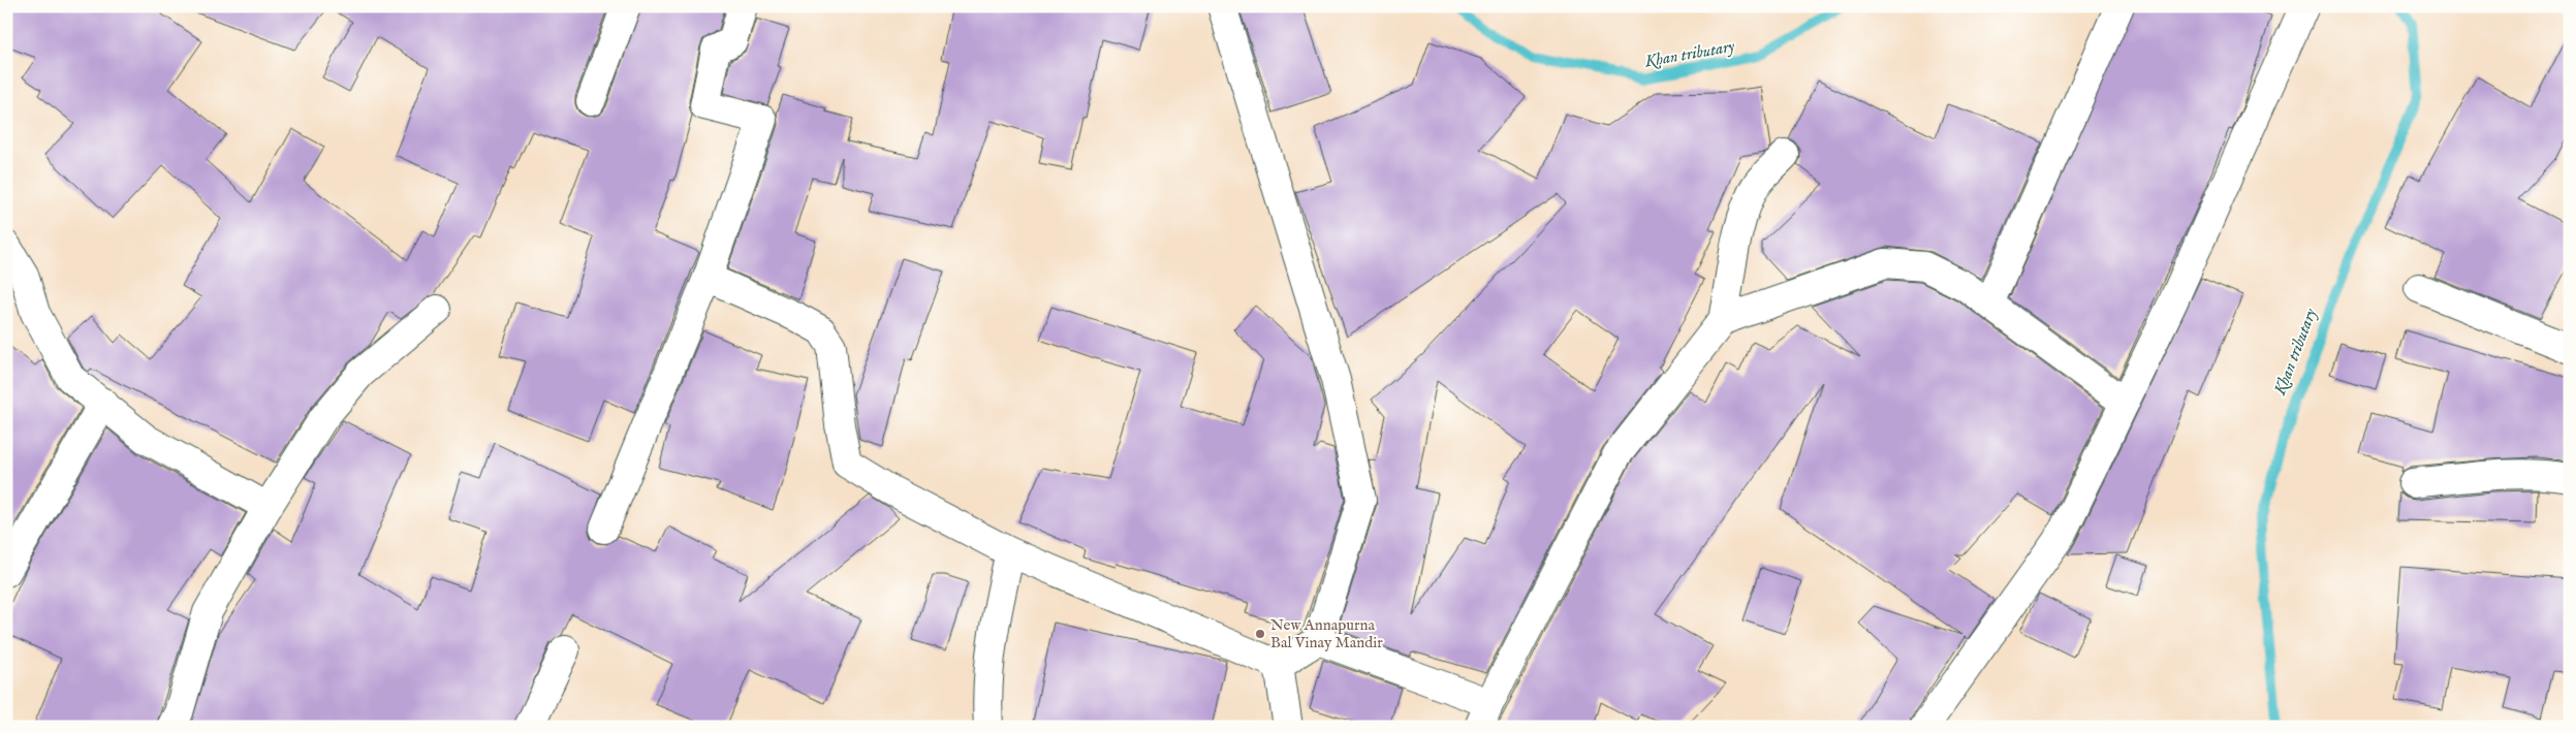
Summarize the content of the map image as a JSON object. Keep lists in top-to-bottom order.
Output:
{
  "water": ["Khan tributary"],
  "places": ["New Annapurna Bal Vinay Mandir"]
}
